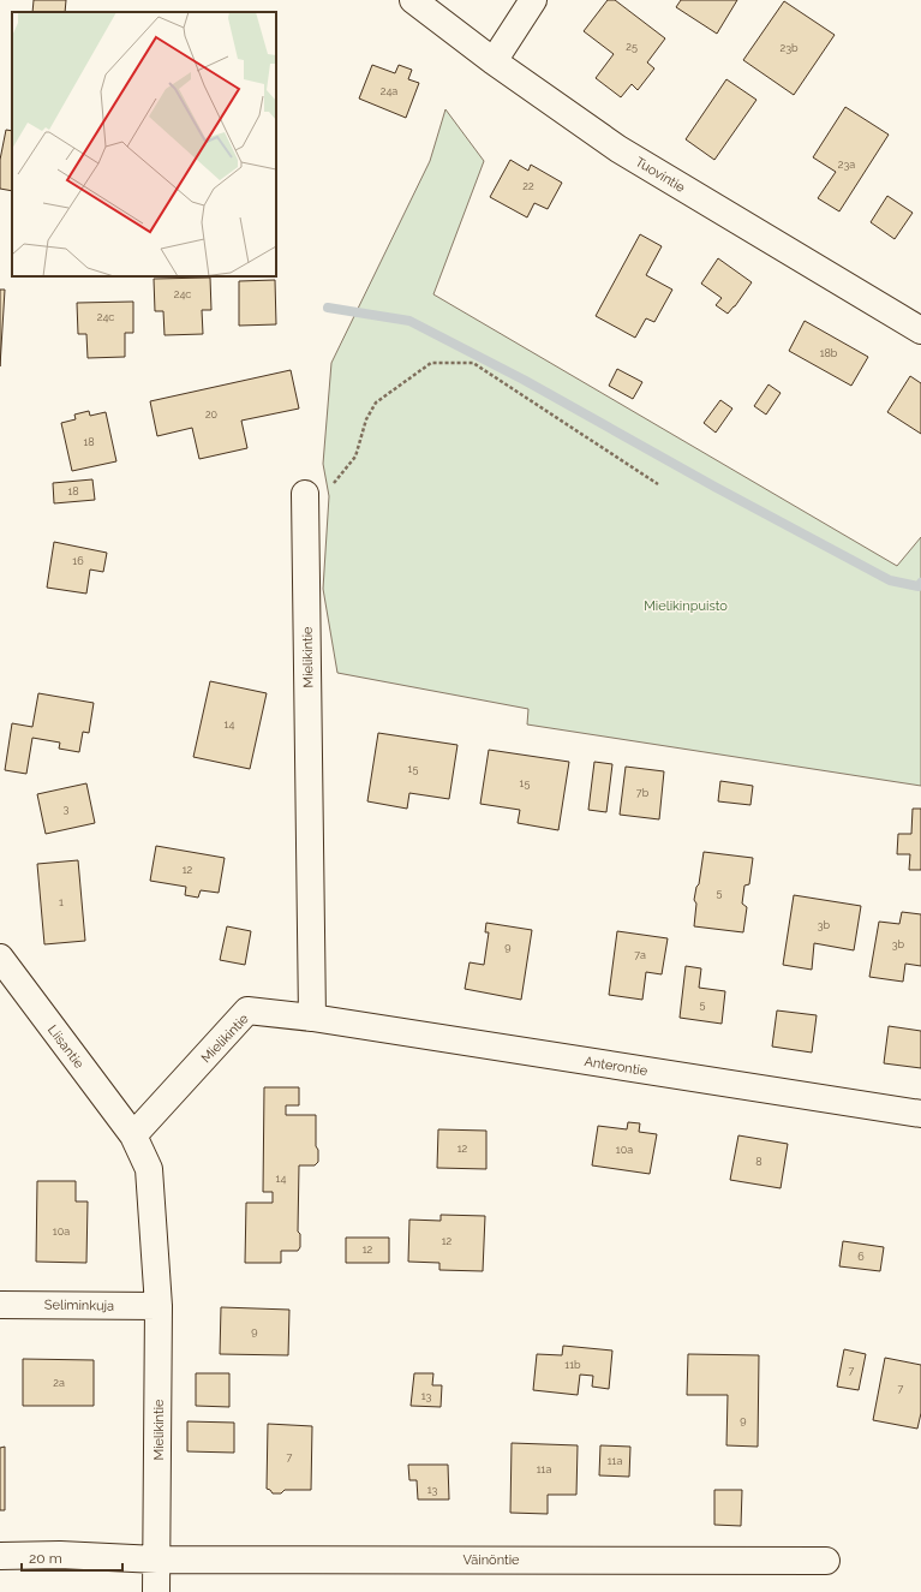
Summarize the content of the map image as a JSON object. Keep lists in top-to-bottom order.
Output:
{
  "streets": {
    "street": [
      "Tuovintie",
      "Mielikintie",
      "Liisantie",
      "Anterontie",
      "Seliminkuja",
      "Väinöntie"
    ]
  },
  "crossings": [
    ["Mielikintie", "Liisantie"],
    ["Mielikintie", "Anterontie"],
    ["Mielikintie", "Seliminkuja"],
    ["Mielikintie", "Väinöntie"]
  ],
  "parks": ["Mielikinpuisto"],
  "house_numbers": [
    "25",
    "23b",
    "24a",
    "23a",
    "22",
    "24c",
    "24c",
    "18b",
    "20",
    "18",
    "18",
    "16",
    "14",
    "15",
    "15",
    "7b",
    "3",
    "12",
    "5",
    "1",
    "3b",
    "3b",
    "9",
    "7a",
    "5",
    "12",
    "10a",
    "8",
    "14",
    "10a",
    "12",
    "12",
    "6",
    "9",
    "11b",
    "7",
    "2a",
    "7",
    "13",
    "9",
    "7",
    "11a",
    "11a",
    "13"
  ],
  "scale_bar": "20 m"
}
